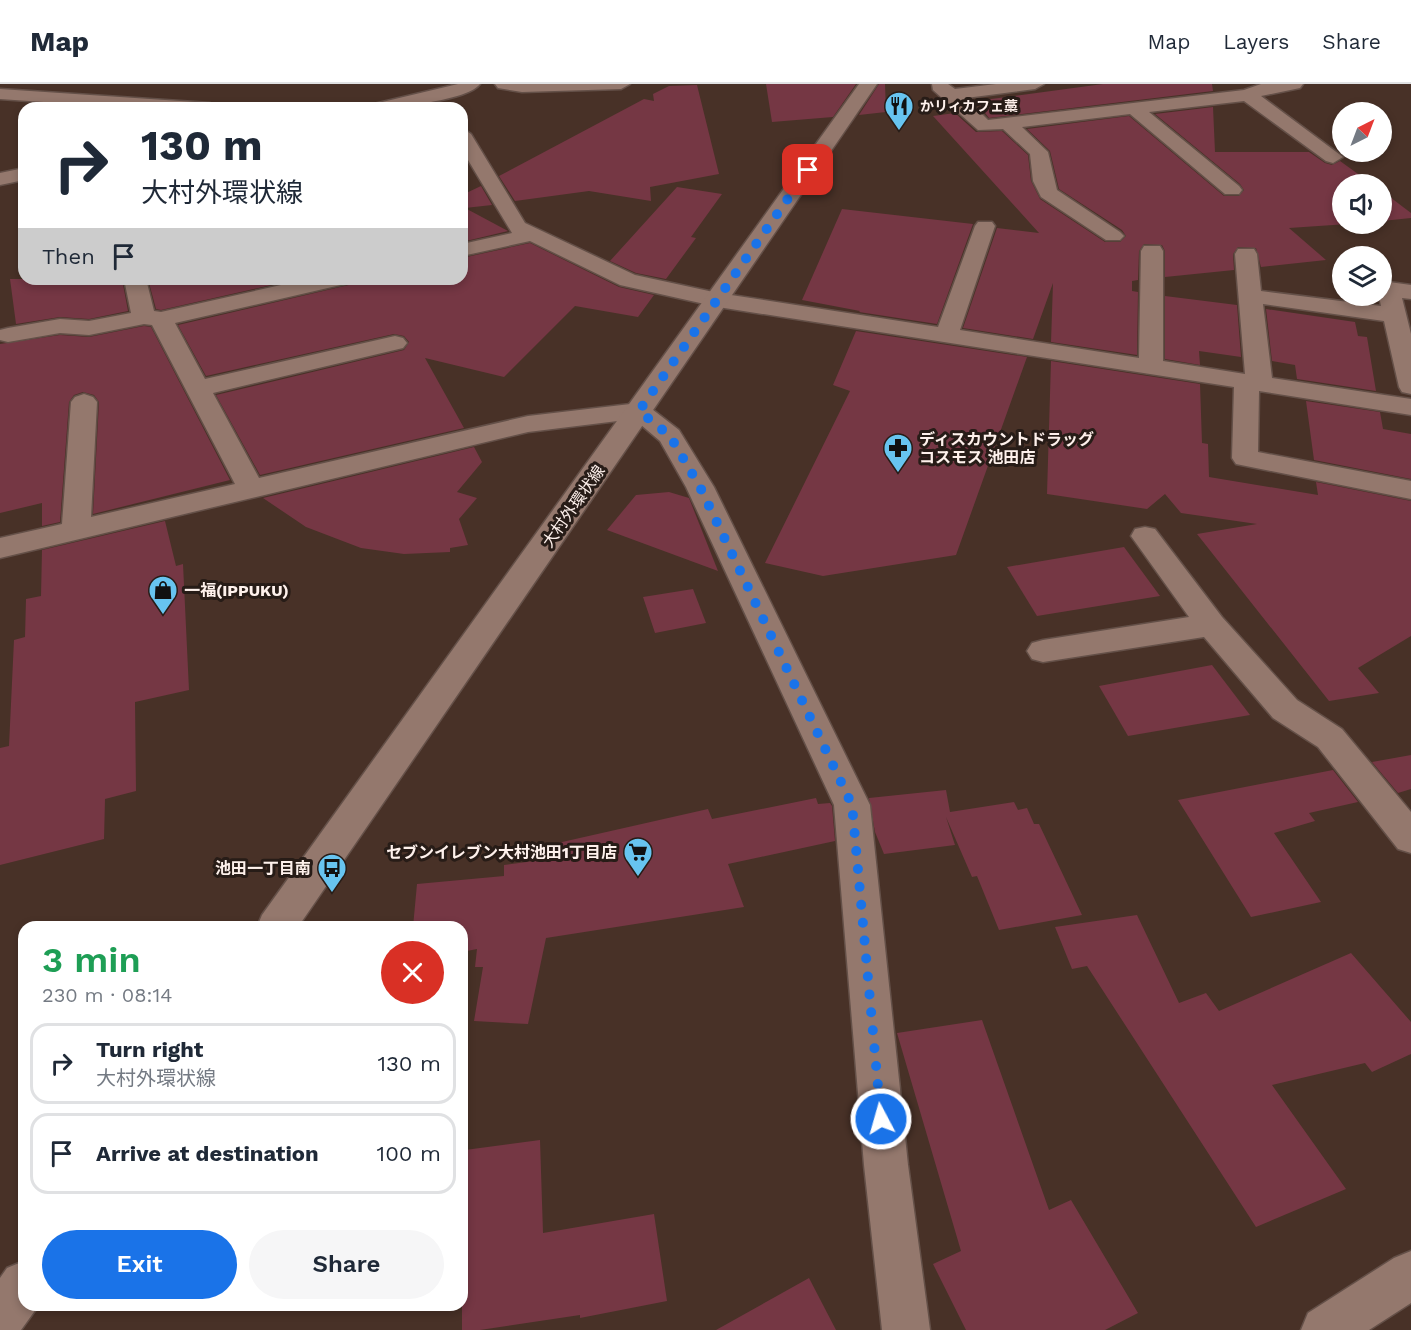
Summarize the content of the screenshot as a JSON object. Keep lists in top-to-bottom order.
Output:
{
  "streets": {
    "street": ["大村外環状線"]
  },
  "places": {
    "restaurant": ["かリィカフェ藁"],
    "pharmacy": ["ディスカウントドラッグ コスモス 池田店"],
    "shop": ["一福(IPPUKU)"],
    "supermarket": ["セブンイレブン大村池田1丁目店"],
    "bus stop": ["池田一丁目南"]
  },
  "north": "top right",
  "page": {
    "header": "Map",
    "nav": ["Map", "Layers", "Share"],
    "turn": ["130 m", "大村外環状線"],
    "then": "Then",
    "heading": ["3 min", "230 m · 08:14"],
    "list": [
      {
        "name": "Turn right",
        "note": "大村外環状線",
        "value": "130 m"
      },
      {
        "name": "Arrive at destination",
        "value": "100 m"
      }
    ],
    "buttons": ["Exit", "Share"]
  }
}
